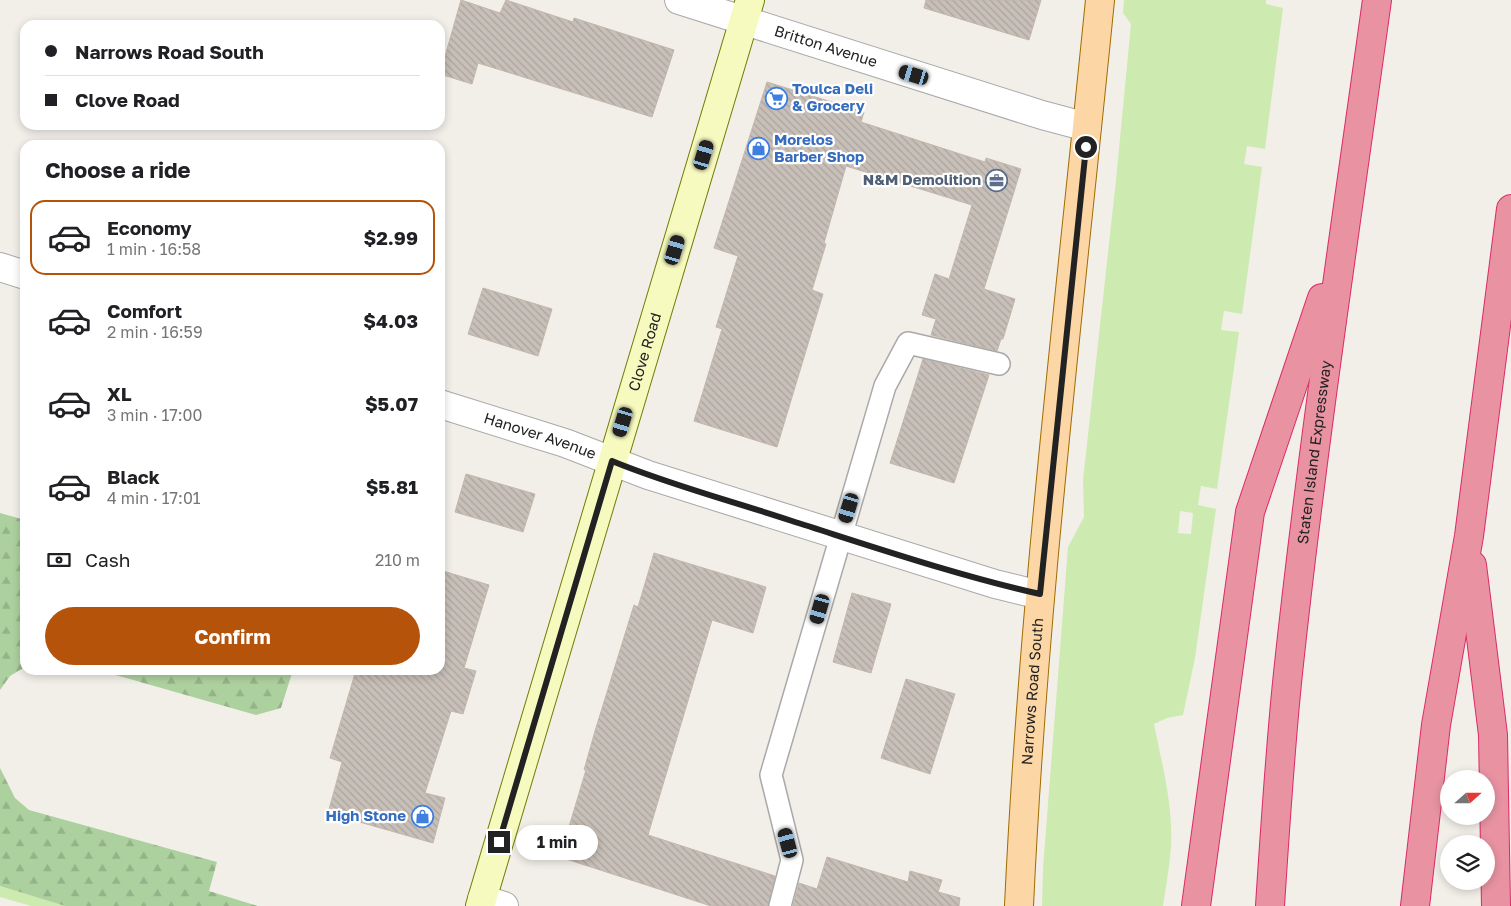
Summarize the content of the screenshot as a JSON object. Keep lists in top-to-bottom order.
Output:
{
  "streets": {
    "highway": ["Staten Island Expressway"],
    "main road": ["Narrows Road South"],
    "street": ["Britton Avenue", "Clove Road", "Hanover Avenue"]
  },
  "crossings": [
    ["Britton Avenue", "Clove Road"],
    ["Britton Avenue", "Narrows Road South"],
    ["Clove Road", "Hanover Avenue"],
    ["Hanover Avenue", "Narrows Road South"]
  ],
  "places": {
    "supermarket": ["Toulca Deli & Grocery"],
    "shop": ["Morelos Barber Shop", "High Stone"],
    "office": ["N&M Demolition"]
  },
  "north": "right",
  "page": {
    "banner": ["Narrows Road South", "Clove Road"],
    "heading": "Choose a ride",
    "list": [
      {
        "name": "Economy",
        "note": "1 min · 16:58",
        "value": "$2.99"
      },
      {
        "name": "Comfort",
        "note": "2 min · 16:59",
        "value": "$4.03"
      },
      {
        "name": "XL",
        "note": "3 min · 17:00",
        "value": "$5.07"
      },
      {
        "name": "Black",
        "note": "4 min · 17:01",
        "value": "$5.81"
      }
    ],
    "pay": ["Cash", "210 m"],
    "buttons": "Confirm",
    "bubble": "1 min"
  }
}
